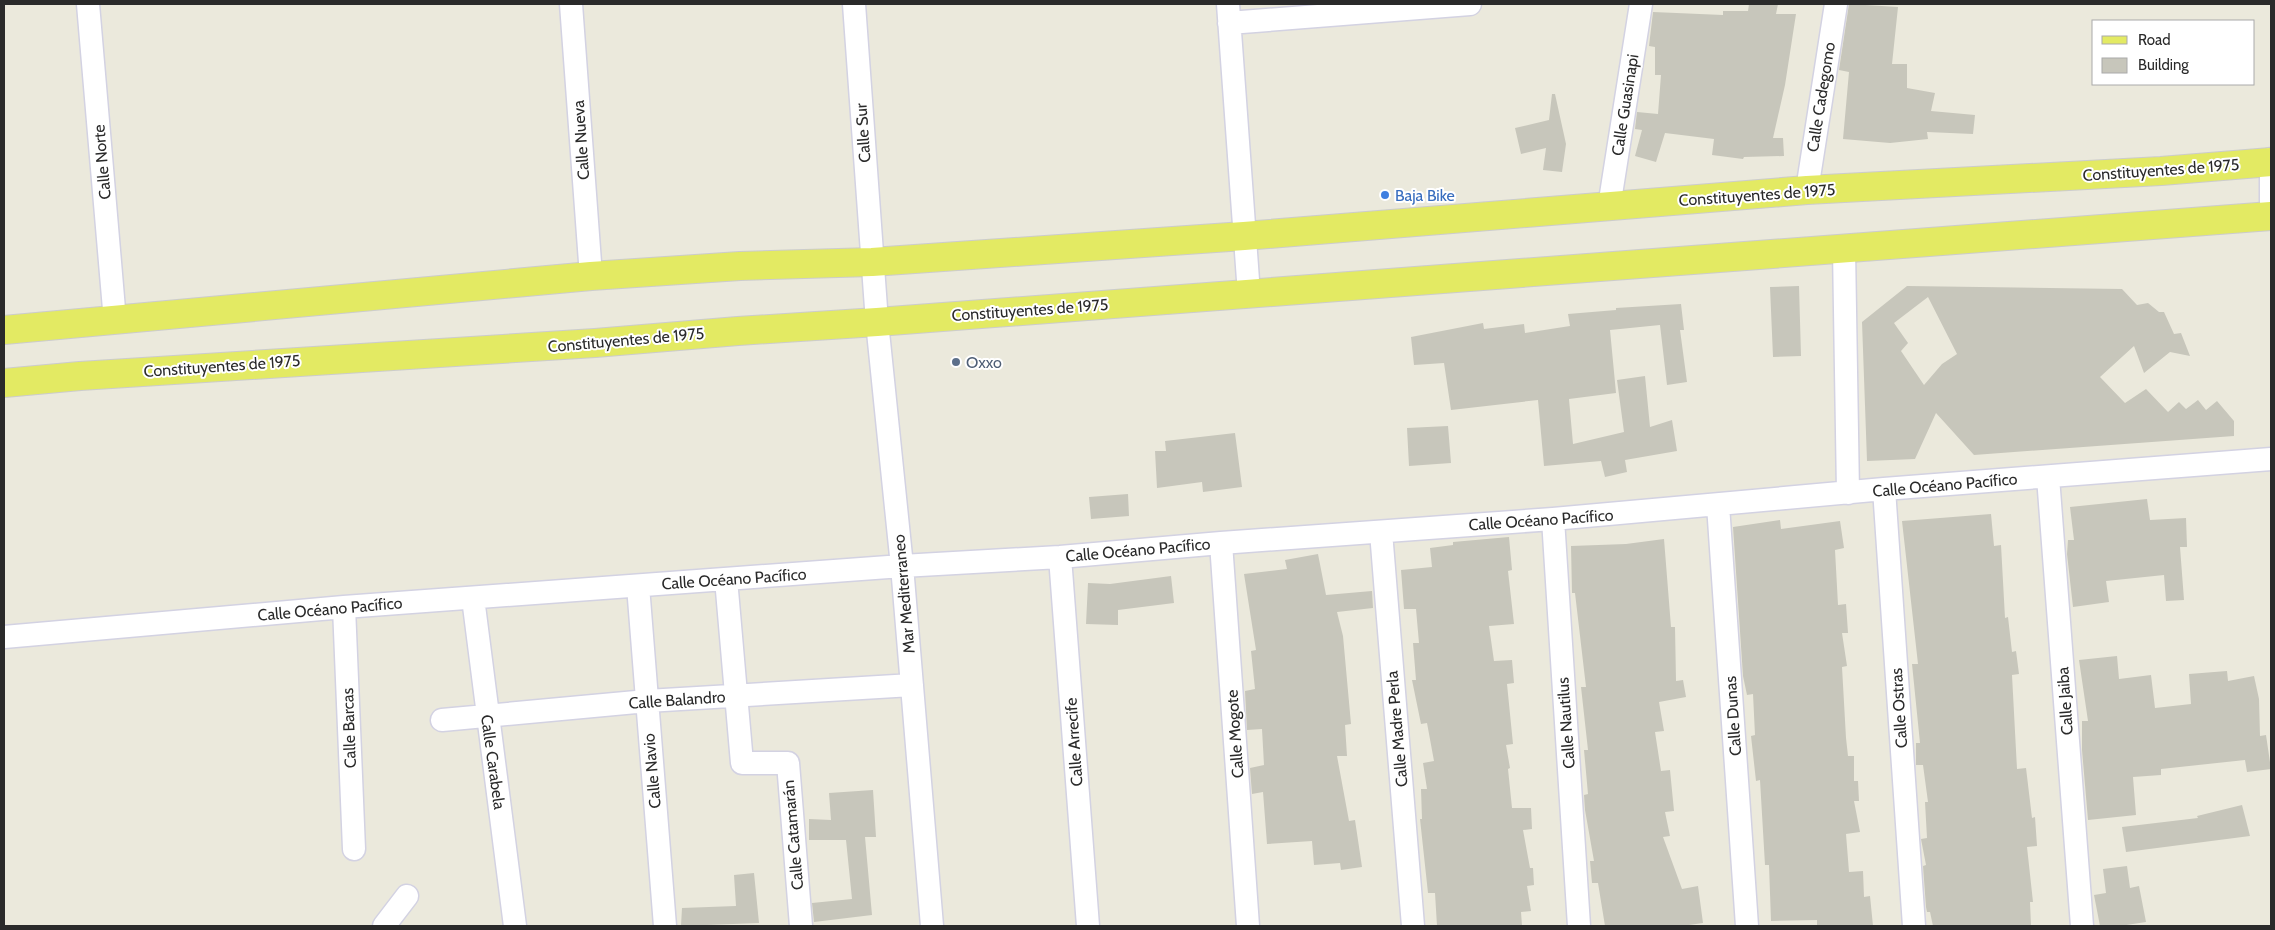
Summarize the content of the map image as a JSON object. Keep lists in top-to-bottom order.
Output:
{
  "streets": {
    "main road": ["Constituyentes de 1975"],
    "street": [
      "Calle Cadegomo",
      "Calle Guasinapi",
      "Calle Sur",
      "Calle Nueva",
      "Calle Norte",
      "Calle Océano Pacífico",
      "Mar Mediterraneo",
      "Calle Balandro",
      "Calle Jaiba",
      "Calle Ostras",
      "Calle Dunas",
      "Calle Nautilus",
      "Calle Barcas",
      "Calle Madre Perla",
      "Calle Mogote",
      "Calle Arrecife",
      "Calle Carabela",
      "Calle Navio",
      "Calle Catamarán"
    ]
  },
  "crossings": [
    ["Calle Cadegomo", "Constituyentes de 1975"],
    ["Calle Guasinapi", "Constituyentes de 1975"],
    ["Calle Sur", "Constituyentes de 1975"],
    ["Calle Sur", "Mar Mediterraneo"],
    ["Calle Nueva", "Constituyentes de 1975"],
    ["Calle Norte", "Constituyentes de 1975"],
    ["Constituyentes de 1975", "Mar Mediterraneo"],
    ["Calle Océano Pacífico", "Mar Mediterraneo"],
    ["Calle Océano Pacífico", "Calle Jaiba"],
    ["Calle Océano Pacífico", "Calle Ostras"],
    ["Calle Océano Pacífico", "Calle Dunas"],
    ["Calle Océano Pacífico", "Calle Nautilus"],
    ["Calle Océano Pacífico", "Calle Barcas"],
    ["Calle Océano Pacífico", "Calle Madre Perla"],
    ["Calle Océano Pacífico", "Calle Mogote"],
    ["Calle Océano Pacífico", "Calle Arrecife"],
    ["Calle Océano Pacífico", "Calle Carabela"],
    ["Calle Océano Pacífico", "Calle Navio"],
    ["Calle Océano Pacífico", "Calle Catamarán"],
    ["Mar Mediterraneo", "Calle Balandro"],
    ["Calle Balandro", "Calle Carabela"],
    ["Calle Balandro", "Calle Navio"],
    ["Calle Balandro", "Calle Catamarán"]
  ],
  "places": ["Baja Bike", "Oxxo"],
  "legend": ["Road", "Building"]
}
